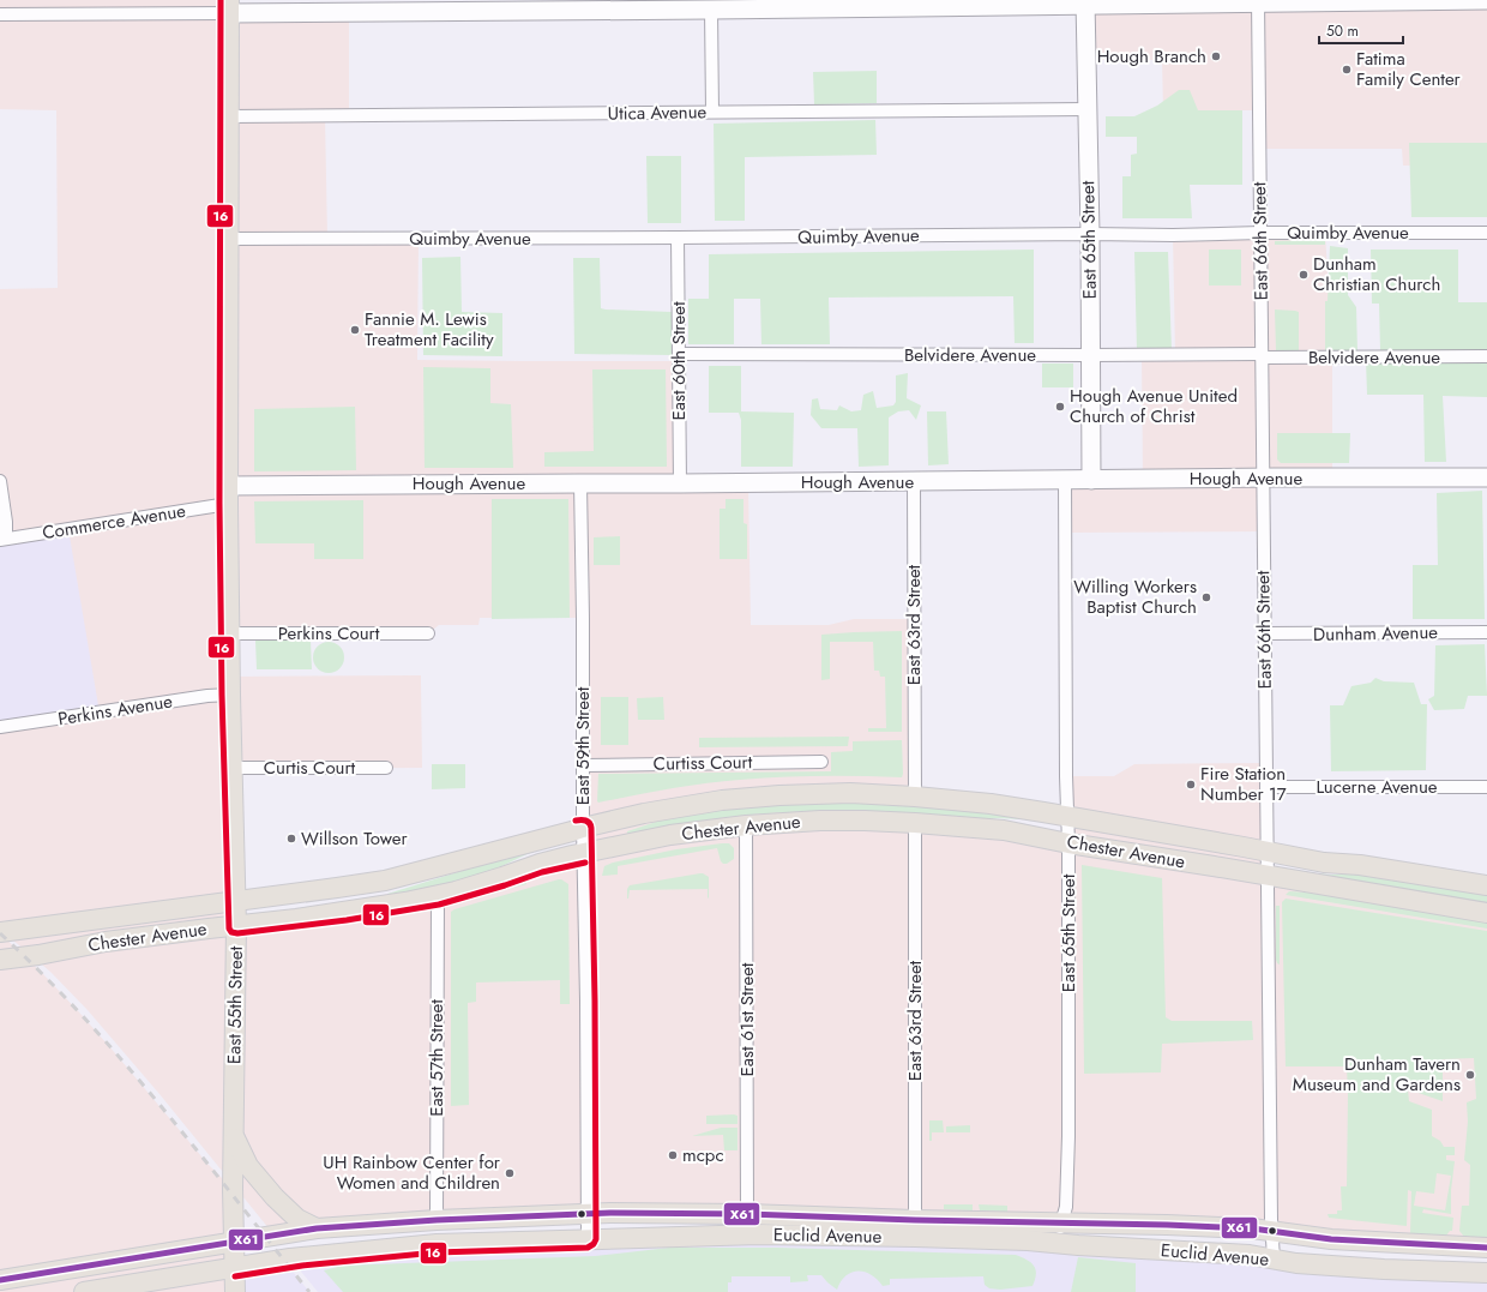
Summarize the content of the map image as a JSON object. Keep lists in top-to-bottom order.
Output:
{
  "streets": {
    "main road": ["Chester Avenue", "East 55th Street", "Euclid Avenue"],
    "street": [
      "Utica Avenue",
      "Quimby Avenue",
      "East 65th Street",
      "East 66th Street",
      "Belvidere Avenue",
      "East 60th Street",
      "Hough Avenue",
      "Commerce Avenue",
      "East 63rd Street",
      "Perkins Court",
      "Dunham Avenue",
      "Perkins Avenue",
      "East 59th Street",
      "Curtiss Court",
      "Curtis Court",
      "Lucerne Avenue",
      "East 61st Street",
      "East 57th Street"
    ]
  },
  "crossings": [
    ["Utica Avenue", "East 65th Street"],
    ["Utica Avenue", "East 55th Street"],
    ["Quimby Avenue", "East 65th Street"],
    ["Quimby Avenue", "East 66th Street"],
    ["Quimby Avenue", "East 60th Street"],
    ["Quimby Avenue", "East 55th Street"],
    ["East 65th Street", "Belvidere Avenue"],
    ["East 65th Street", "Hough Avenue"],
    ["East 65th Street", "Chester Avenue"],
    ["East 65th Street", "Euclid Avenue"],
    ["East 66th Street", "Belvidere Avenue"],
    ["East 66th Street", "Hough Avenue"],
    ["East 66th Street", "Dunham Avenue"],
    ["East 66th Street", "Lucerne Avenue"],
    ["East 66th Street", "Chester Avenue"],
    ["East 66th Street", "Euclid Avenue"],
    ["Belvidere Avenue", "East 60th Street"],
    ["East 60th Street", "Hough Avenue"],
    ["Hough Avenue", "Commerce Avenue"],
    ["Hough Avenue", "East 63rd Street"],
    ["Hough Avenue", "East 59th Street"],
    ["Hough Avenue", "East 55th Street"],
    ["Commerce Avenue", "East 55th Street"],
    ["East 63rd Street", "Chester Avenue"],
    ["East 63rd Street", "Euclid Avenue"],
    ["Perkins Court", "East 55th Street"],
    ["Perkins Avenue", "East 55th Street"],
    ["East 59th Street", "Curtiss Court"],
    ["East 59th Street", "Chester Avenue"],
    ["East 59th Street", "Euclid Avenue"],
    ["Curtis Court", "East 55th Street"],
    ["Chester Avenue", "East 55th Street"],
    ["Chester Avenue", "East 61st Street"],
    ["Chester Avenue", "East 57th Street"],
    ["East 55th Street", "Euclid Avenue"],
    ["East 61st Street", "Euclid Avenue"],
    ["East 57th Street", "Euclid Avenue"]
  ],
  "places": [
    "Hough Branch",
    "Fatima Family Center",
    "Dunham Christian Church",
    "Fannie M. Lewis Treatment Facility",
    "Hough Avenue United Church of Christ",
    "Willing Workers Baptist Church",
    "Fire Station Number 17",
    "Willson Tower",
    "Dunham Tavern Museum and Gardens",
    "mcpc",
    "UH Rainbow Center for Women and Children"
  ],
  "lines": ["transit line 16", "transit line X61"],
  "scale_bar": "50 m"
}
